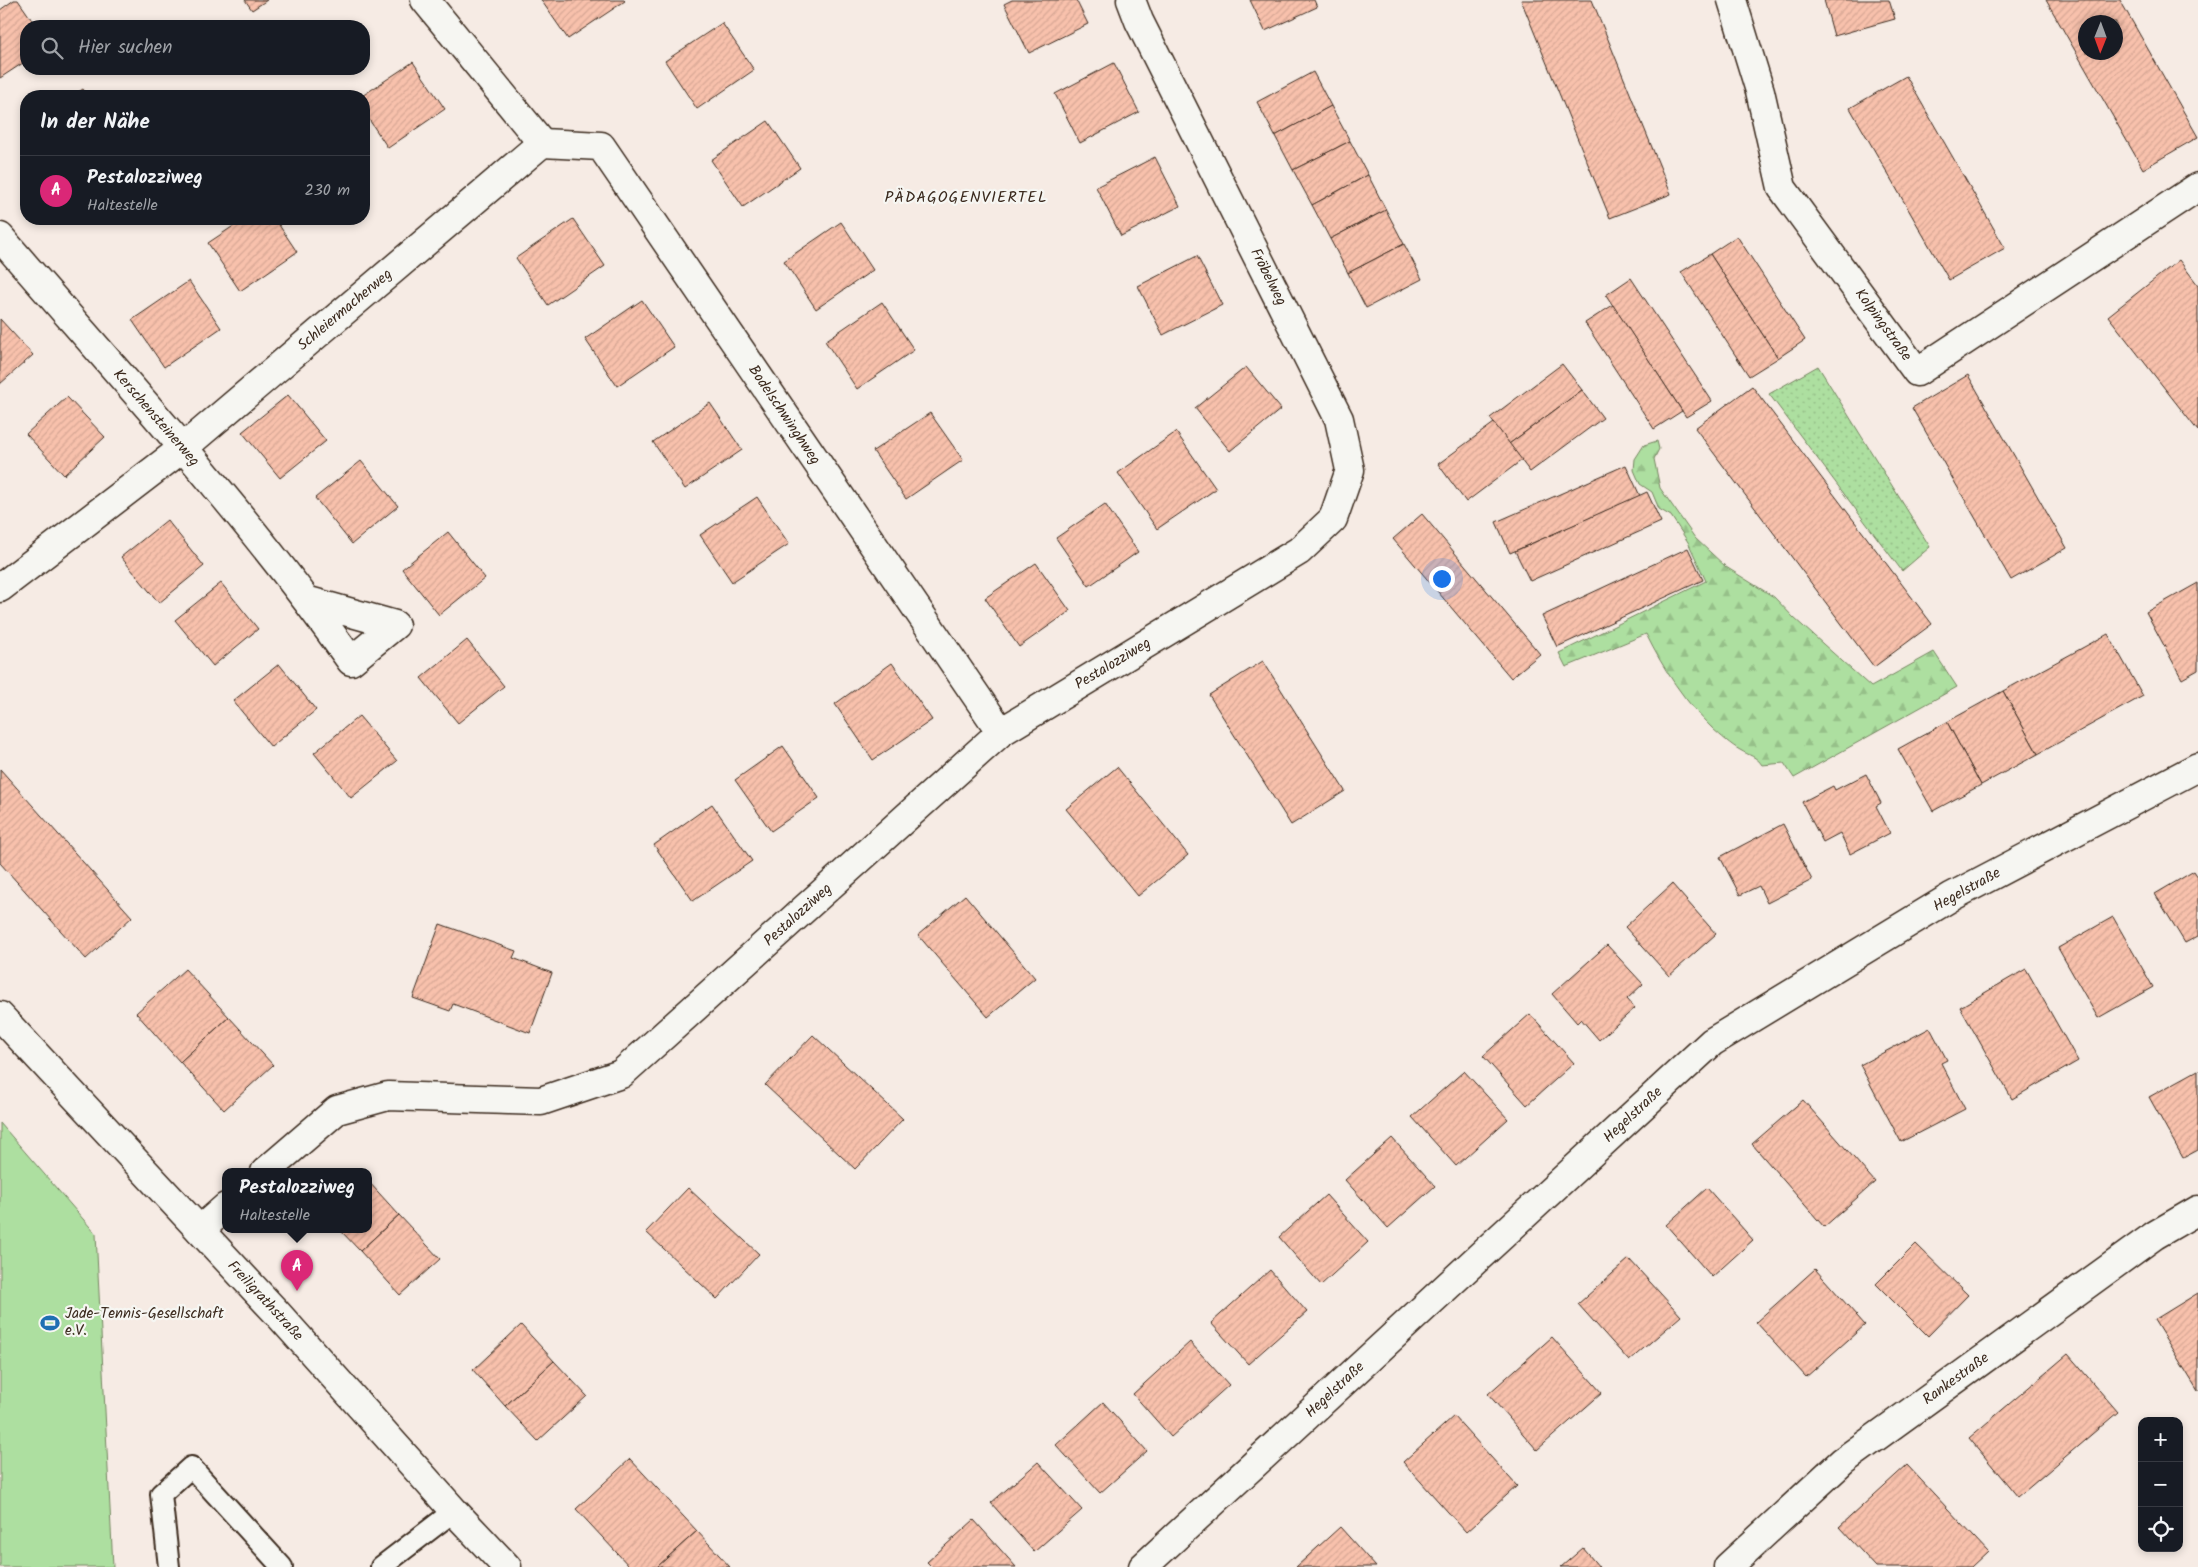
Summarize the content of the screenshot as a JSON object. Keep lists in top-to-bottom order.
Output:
{
  "streets": {
    "street": [
      "Fröbelweg",
      "Schleiermacherweg",
      "Kolpingstraße",
      "Bodelschwinghweg",
      "Kerschensteinerweg",
      "Pestalozziweg",
      "Hegelstraße",
      "Freiligrathstraße",
      "Rankestraße"
    ]
  },
  "crossings": [
    ["Fröbelweg", "Pestalozziweg"],
    ["Schleiermacherweg", "Bodelschwinghweg"],
    ["Schleiermacherweg", "Kerschensteinerweg"],
    ["Bodelschwinghweg", "Pestalozziweg"]
  ],
  "districts": ["PÄDAGOGENVIERTEL"],
  "places": {
    "sports": ["Jade-Tennis-Gesellschaft e.V."]
  },
  "north": "bottom",
  "page": {
    "search": "Hier suchen",
    "heading": "In der Nähe",
    "list": [
      {
        "mark": "A",
        "name": "Pestalozziweg",
        "note": "Haltestelle",
        "value": "230 m"
      }
    ],
    "popup": ["Pestalozziweg", "Haltestelle"],
    "pins": "A",
    "map_buttons": ["+", "−"]
  }
}
